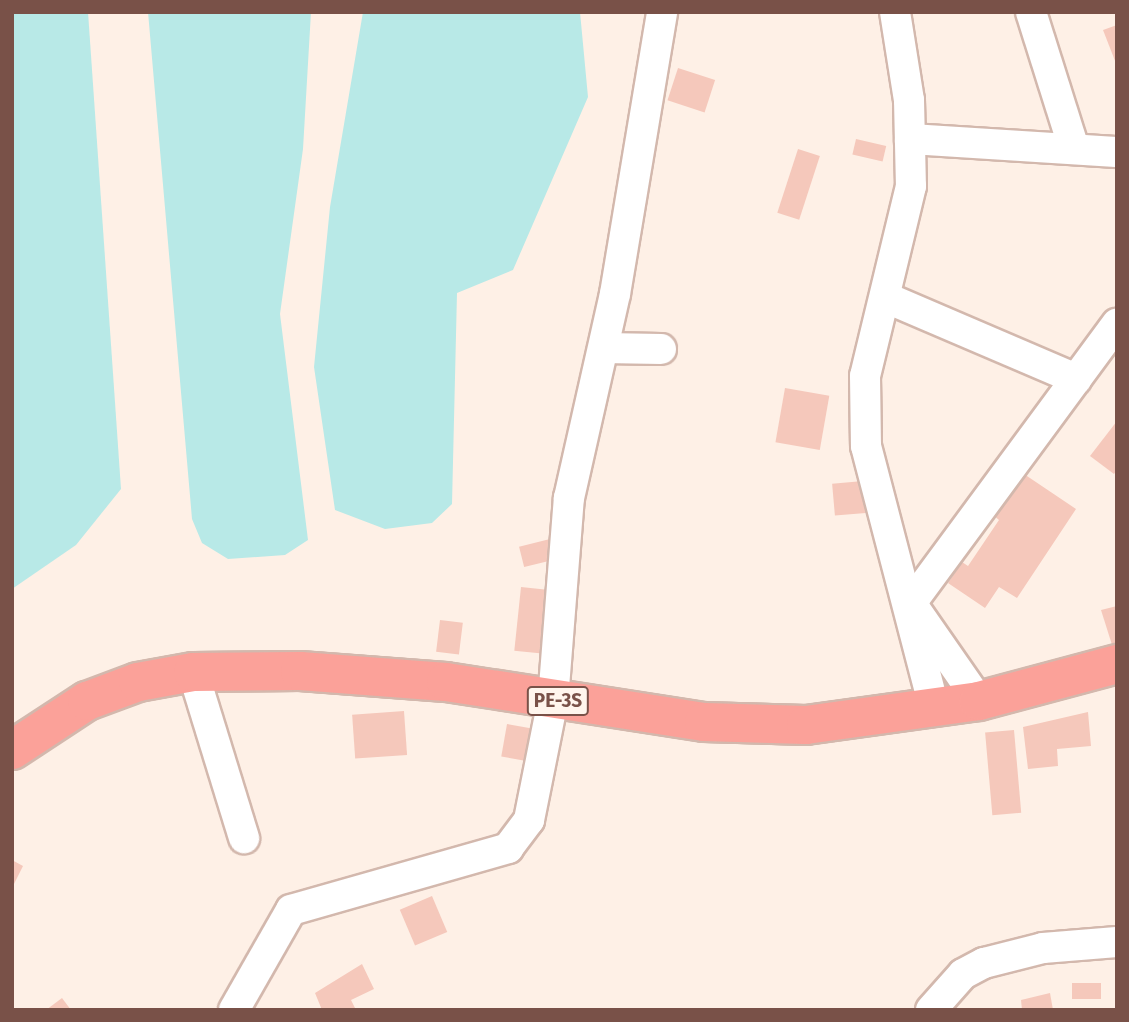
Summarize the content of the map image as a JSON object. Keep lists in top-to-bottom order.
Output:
{
  "streets": {
    "highway": ["PE-3S"]
  }
}
